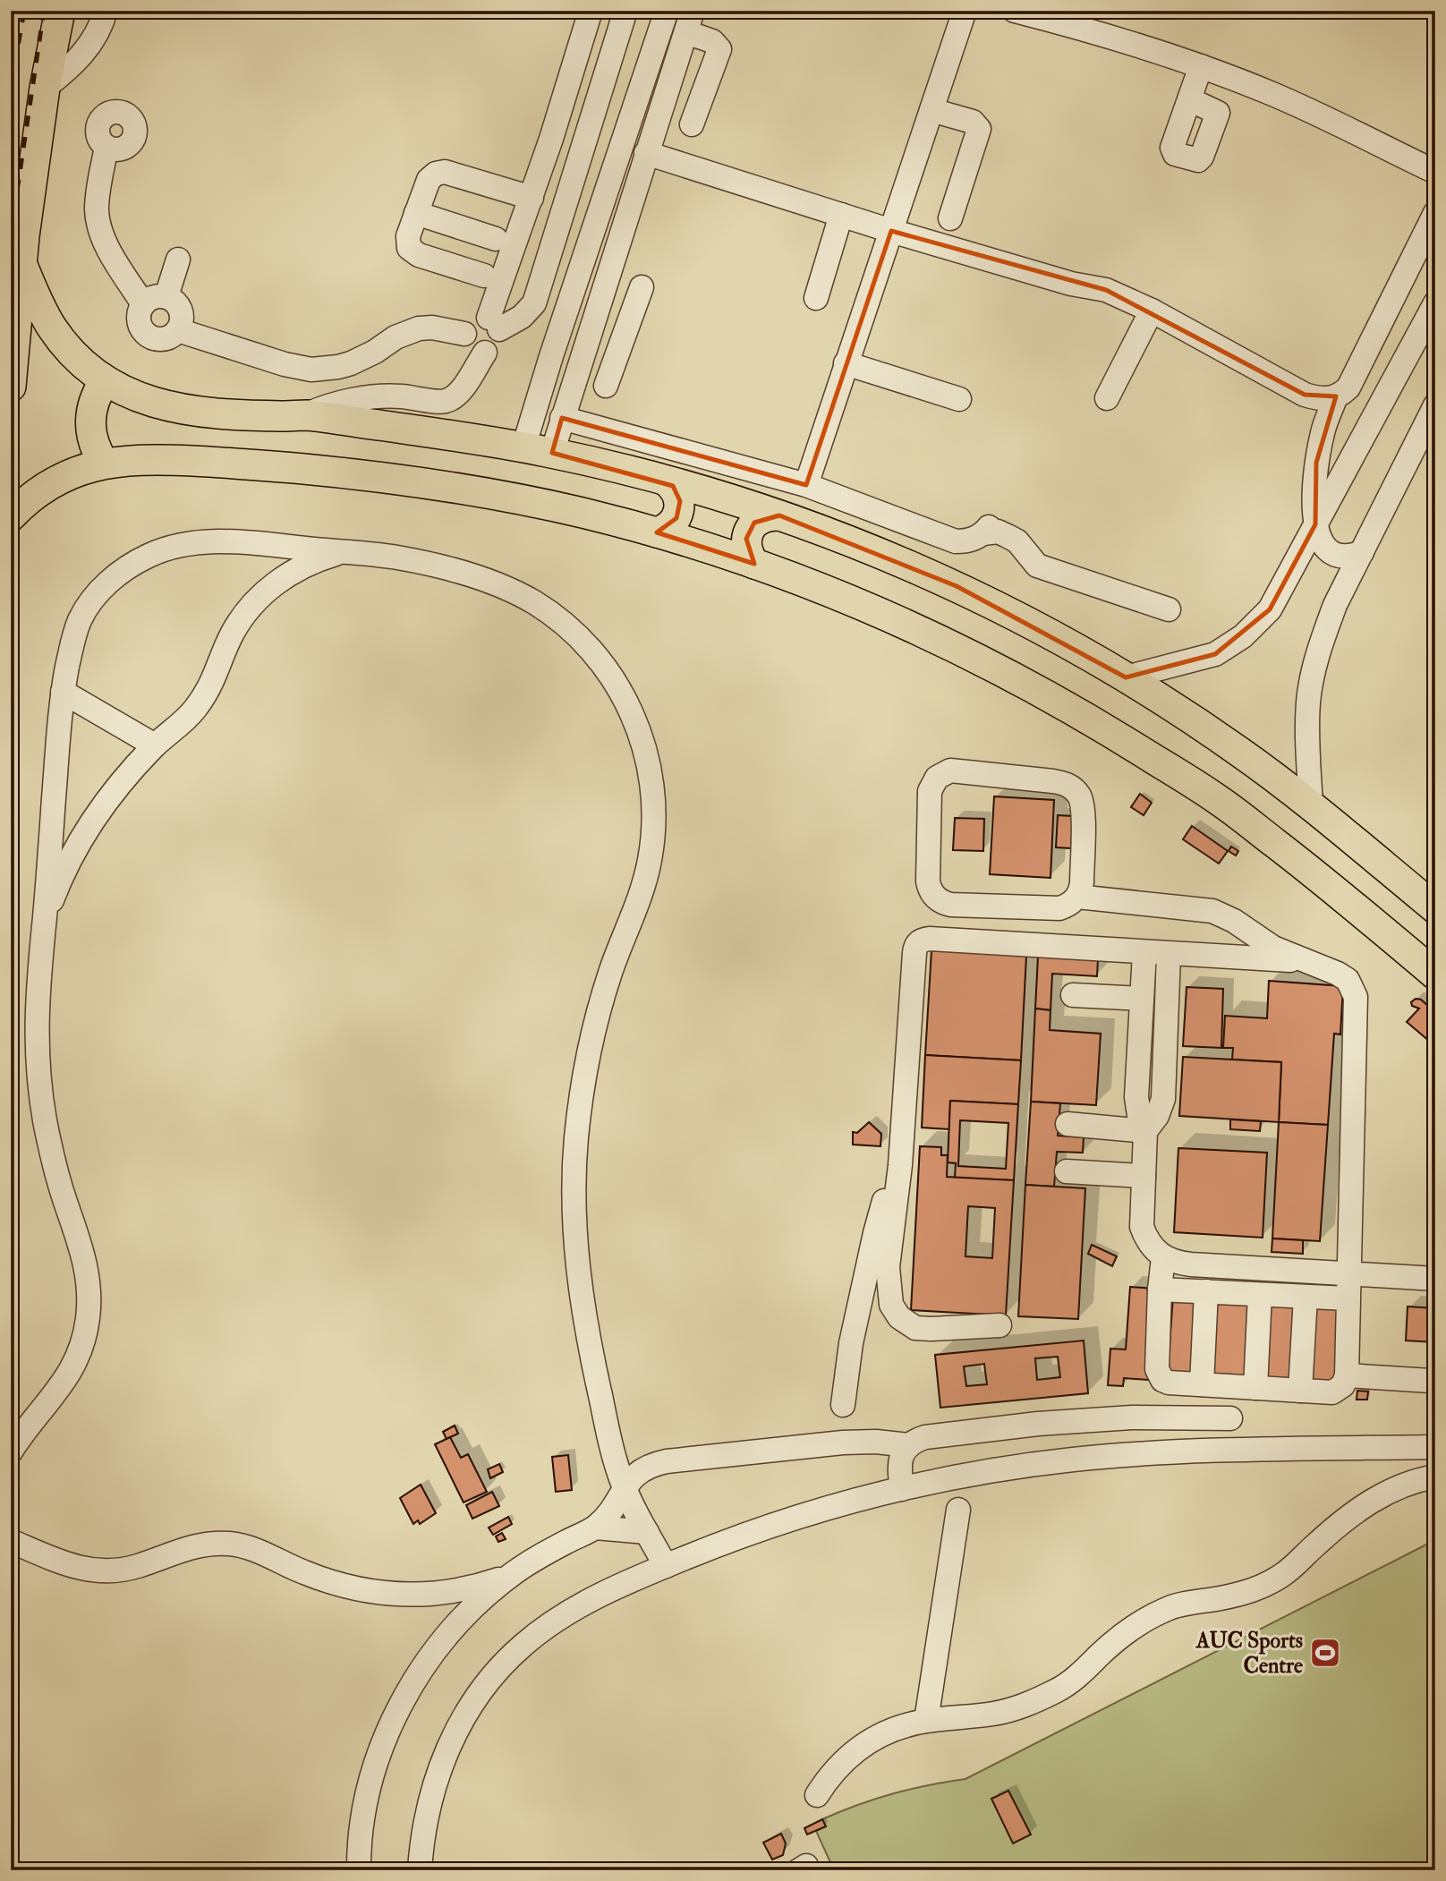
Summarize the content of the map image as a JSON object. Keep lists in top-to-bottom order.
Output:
{
  "places": {
    "sports": ["AUC Sports Centre"]
  }
}
